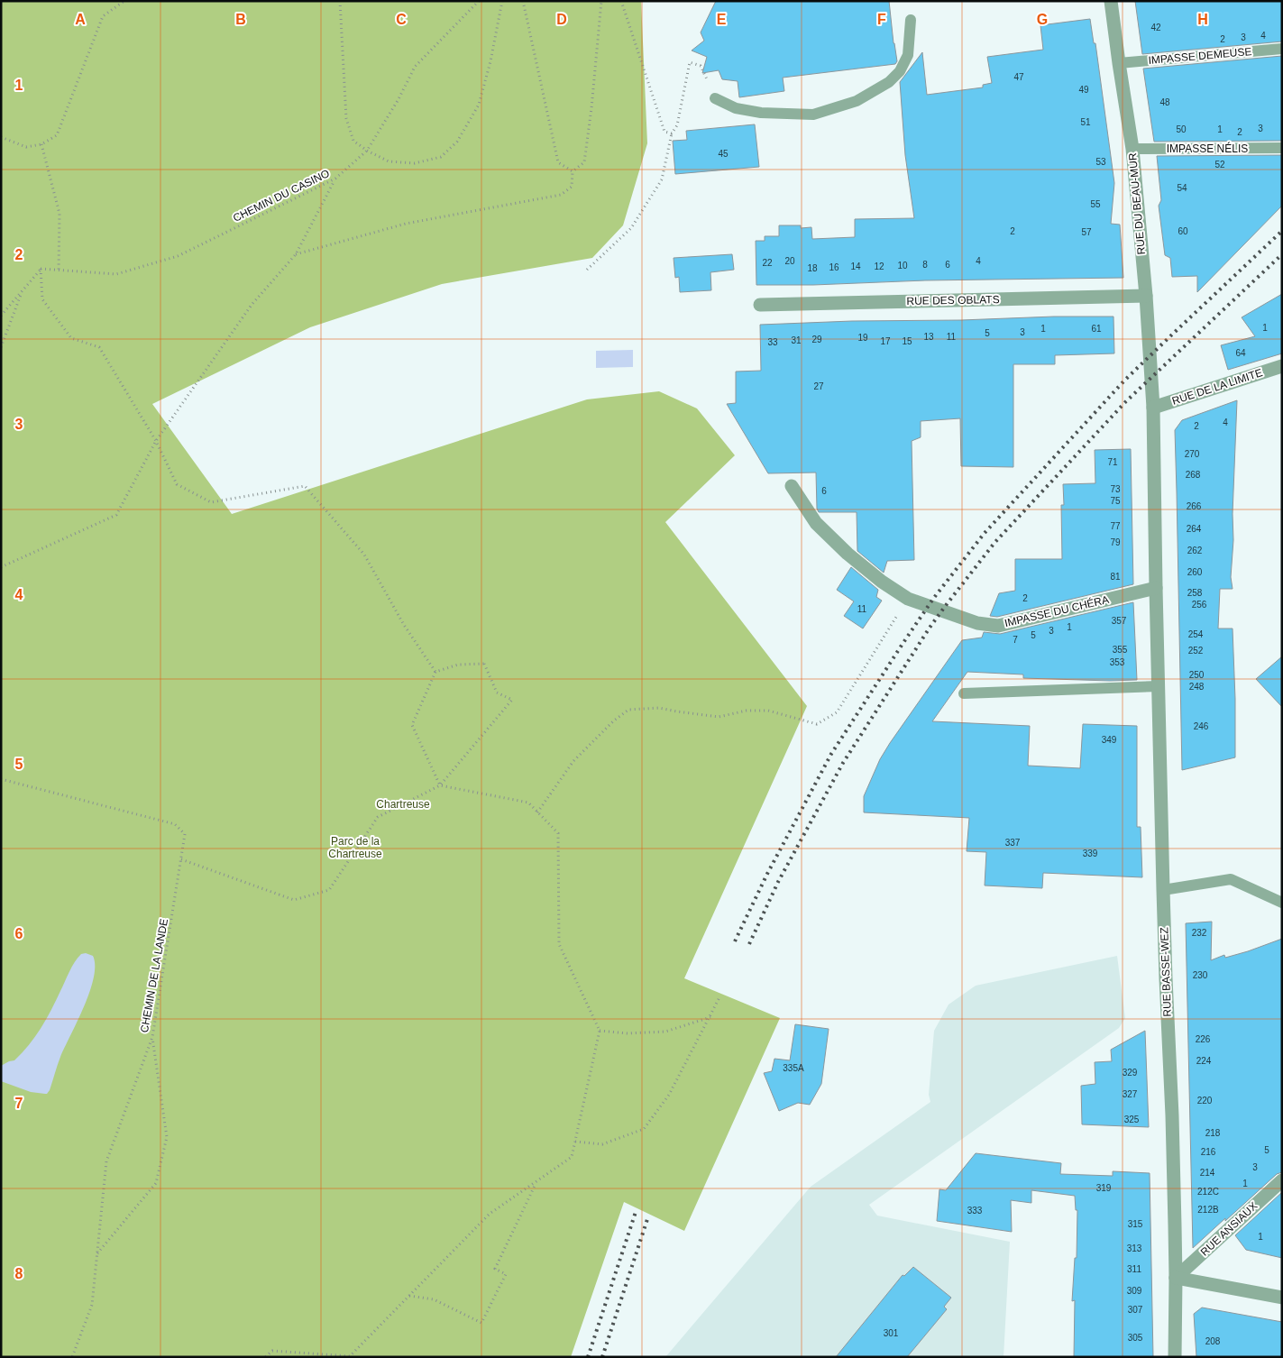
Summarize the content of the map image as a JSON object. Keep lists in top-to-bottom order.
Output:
{
  "streets": {
    "street": [
      "RUE DU BEAU-MUR",
      "RUE DES OBLATS",
      "RUE DE LA LIMITE",
      "IMPASSE DU CHÉRA",
      "RUE BASSE-WEZ",
      "RUE ANSIAUX"
    ],
    "lane": ["IMPASSE DEMEUSE", "IMPASSE NÉLIS"],
    "path": ["CHEMIN DU CASINO", "CHEMIN DE LA LANDE"]
  },
  "crossings": [
    ["IMPASSE DEMEUSE", "RUE DU BEAU-MUR"],
    ["IMPASSE NÉLIS", "RUE DU BEAU-MUR"],
    ["RUE DU BEAU-MUR", "RUE DES OBLATS"],
    ["RUE DU BEAU-MUR", "RUE DE LA LIMITE"],
    ["RUE DU BEAU-MUR", "IMPASSE DU CHÉRA"],
    ["RUE DU BEAU-MUR", "RUE BASSE-WEZ"],
    ["IMPASSE DU CHÉRA", "RUE BASSE-WEZ"],
    ["RUE BASSE-WEZ", "RUE ANSIAUX"]
  ],
  "parks": ["Chartreuse", "Parc de la Chartreuse"],
  "house_numbers": [
    "42",
    "4",
    "3",
    "2",
    "47",
    "49",
    "48",
    "51",
    "3",
    "50",
    "1",
    "2",
    "45",
    "53",
    "52",
    "54",
    "55",
    "2",
    "60",
    "57",
    "20",
    "4",
    "22",
    "8",
    "6",
    "10",
    "14",
    "12",
    "16",
    "18",
    "1",
    "1",
    "61",
    "3",
    "5",
    "13",
    "11",
    "19",
    "29",
    "31",
    "17",
    "15",
    "33",
    "64",
    "27",
    "4",
    "2",
    "270",
    "71",
    "268",
    "73",
    "6",
    "75",
    "266",
    "77",
    "264",
    "79",
    "262",
    "260",
    "81",
    "258",
    "2",
    "256",
    "11",
    "357",
    "1",
    "3",
    "254",
    "5",
    "7",
    "355",
    "252",
    "353",
    "250",
    "248",
    "246",
    "349",
    "337",
    "339",
    "232",
    "230",
    "226",
    "224",
    "335A",
    "329",
    "327",
    "220",
    "325",
    "218",
    "5",
    "216",
    "3",
    "214",
    "1",
    "319",
    "212C",
    "212B",
    "333",
    "315",
    "1",
    "313",
    "311",
    "309",
    "307",
    "301",
    "305",
    "208"
  ],
  "grid": {
    "columns": [
      "A",
      "B",
      "C",
      "D",
      "E",
      "F",
      "G",
      "H"
    ],
    "rows": [
      "1",
      "2",
      "3",
      "4",
      "5",
      "6",
      "7",
      "8"
    ]
  }
}
